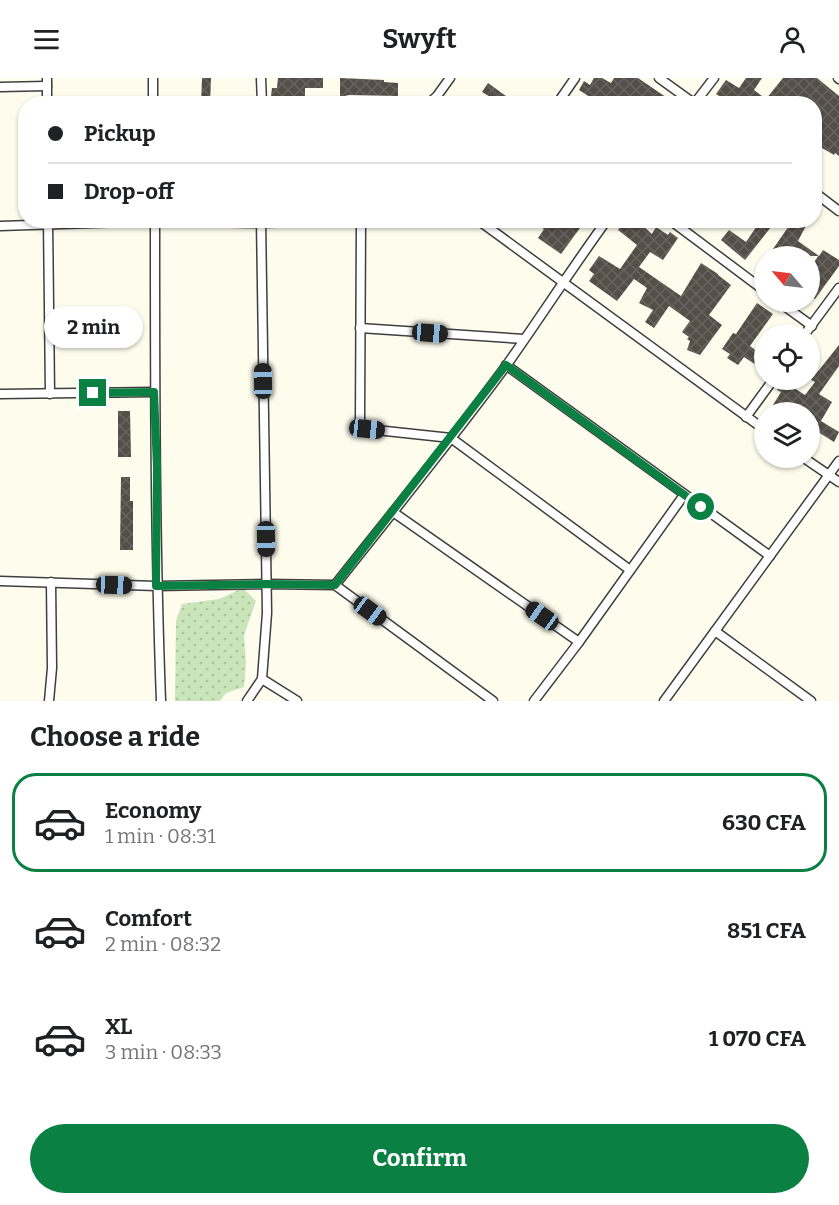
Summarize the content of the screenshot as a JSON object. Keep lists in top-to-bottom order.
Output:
{
  "north": "top left",
  "page": {
    "header": "Swyft",
    "banner": ["Pickup", "Drop-off"],
    "bubble": "2 min",
    "heading": "Choose a ride",
    "list": [
      {
        "name": "Economy",
        "note": "1 min · 08:31",
        "value": "630 CFA"
      },
      {
        "name": "Comfort",
        "note": "2 min · 08:32",
        "value": "851 CFA"
      },
      {
        "name": "XL",
        "note": "3 min · 08:33",
        "value": "1 070 CFA"
      }
    ],
    "buttons": "Confirm"
  }
}
